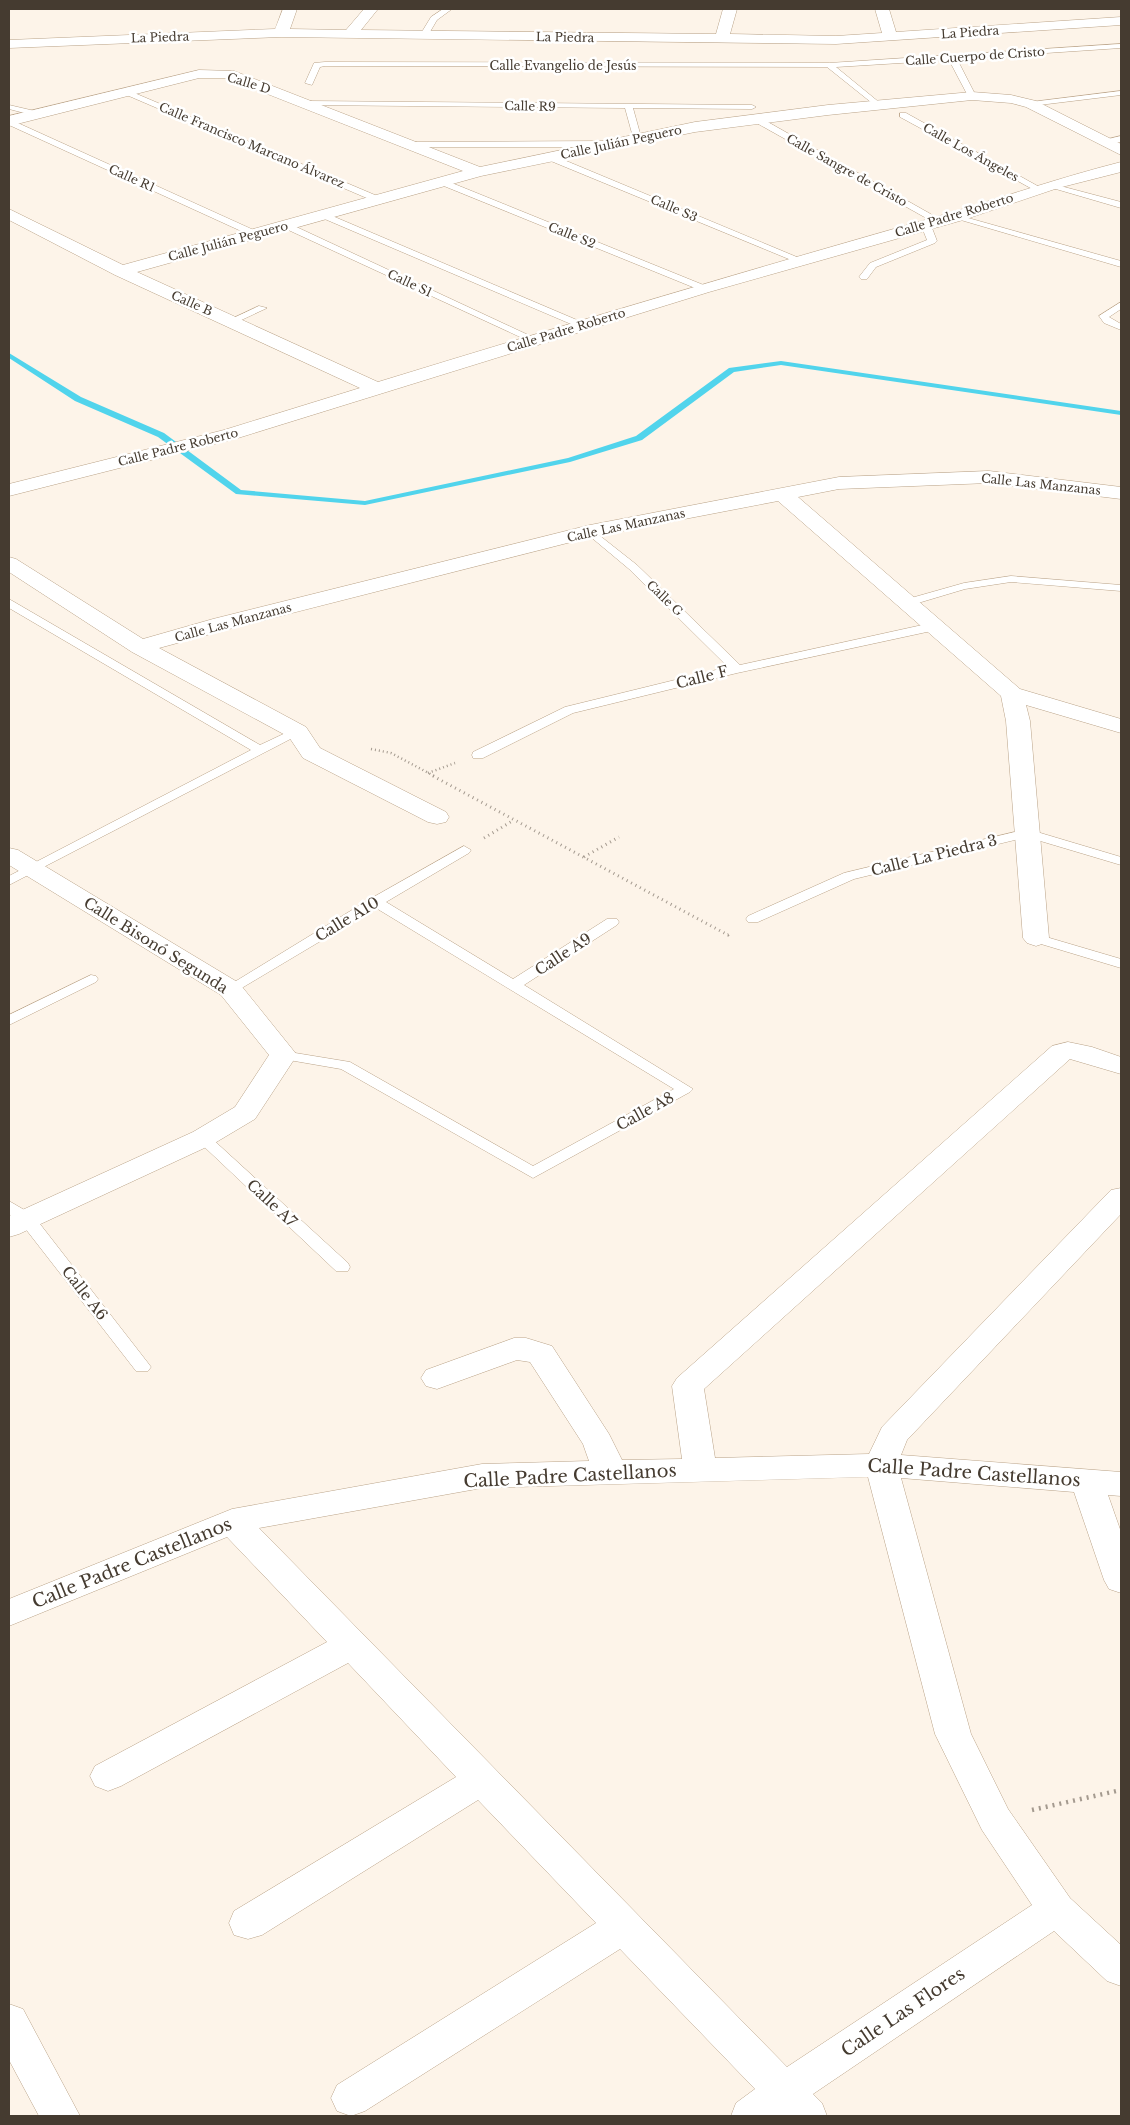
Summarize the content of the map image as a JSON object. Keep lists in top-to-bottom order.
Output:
{
  "streets": {
    "street": [
      "La Piedra",
      "Calle D",
      "Calle Julián Peguero",
      "Calle Padre Roberto",
      "Calle B",
      "Calle Las Manzanas",
      "Calle Bisonó Segunda",
      "Calle Padre Castellanos",
      "Calle Las Flores"
    ],
    "lane": [
      "Calle Cuerpo de Cristo",
      "Calle Evangelio de Jesús",
      "Calle R9",
      "Calle Francisco Marcano Álvarez",
      "Calle Los Ángeles",
      "Calle Sangre de Cristo",
      "Calle R1",
      "Calle S3",
      "Calle S2",
      "Calle S1",
      "Calle G",
      "Calle F",
      "Calle La Piedra 3",
      "Calle A10",
      "Calle A9",
      "Calle A8",
      "Calle A7",
      "Calle A6"
    ]
  },
  "crossings": [
    ["Calle Cuerpo de Cristo", "Calle Evangelio de Jesús"],
    ["Calle D", "Calle R9"],
    ["Calle D", "Calle Julián Peguero"],
    ["Calle D", "Calle Francisco Marcano Álvarez"],
    ["Calle D", "Calle R1"],
    ["Calle R9", "Calle Julián Peguero"],
    ["Calle R9", "Calle Sangre de Cristo"],
    ["Calle Julián Peguero", "Calle Francisco Marcano Álvarez"],
    ["Calle Julián Peguero", "Calle Sangre de Cristo"],
    ["Calle Julián Peguero", "Calle R1"],
    ["Calle Julián Peguero", "Calle S3"],
    ["Calle Julián Peguero", "Calle S2"],
    ["Calle Julián Peguero", "Calle S1"],
    ["Calle Julián Peguero", "Calle B"],
    ["Calle Los Ángeles", "Calle Padre Roberto"],
    ["Calle Sangre de Cristo", "Calle Padre Roberto"],
    ["Calle S3", "Calle Padre Roberto"],
    ["Calle Padre Roberto", "Calle S2"],
    ["Calle Padre Roberto", "Calle S1"],
    ["Calle Padre Roberto", "Calle B"],
    ["Calle Las Manzanas", "Calle G"],
    ["Calle G", "Calle F"],
    ["Calle A10", "Calle Bisonó Segunda"],
    ["Calle A10", "Calle A8"],
    ["Calle Bisonó Segunda", "Calle A8"],
    ["Calle A9", "Calle A8"]
  ]
}
